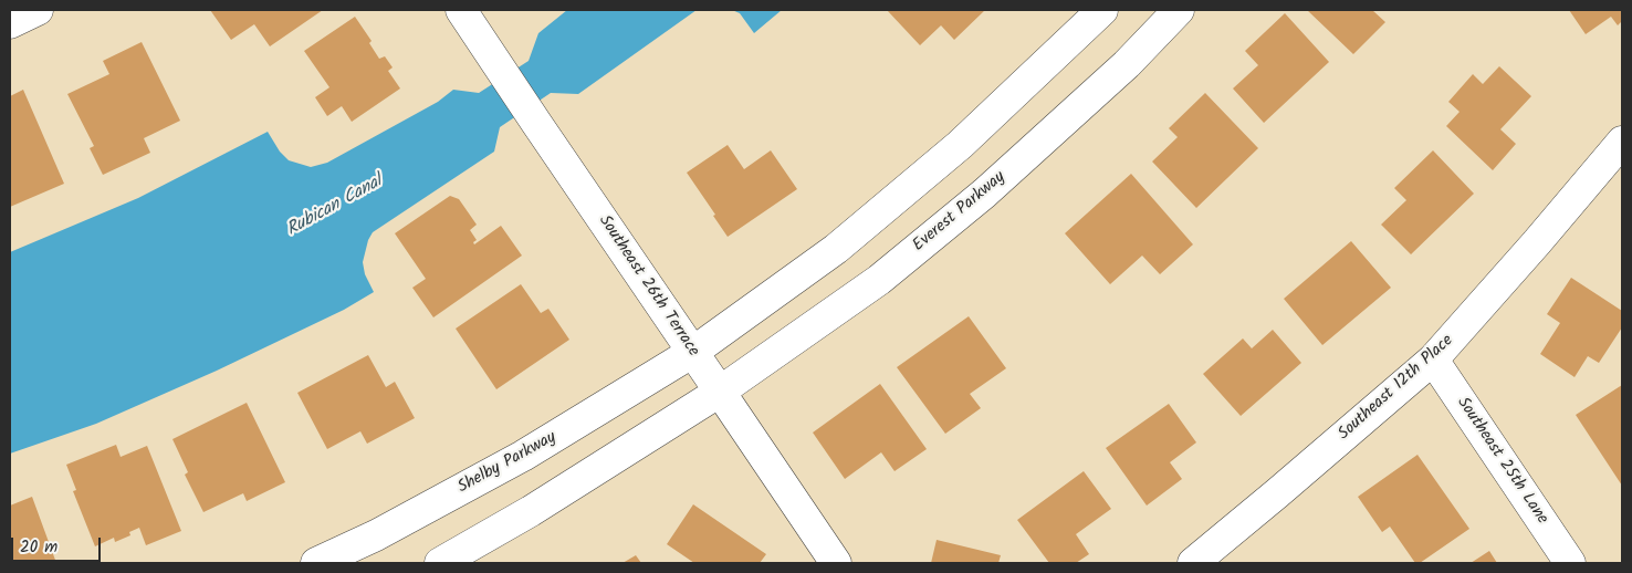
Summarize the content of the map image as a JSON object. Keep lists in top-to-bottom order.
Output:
{
  "streets": {
    "street": [
      "Everest Parkway",
      "Southeast 26th Terrace",
      "Southeast 12th Place",
      "Southeast 25th Lane",
      "Shelby Parkway"
    ]
  },
  "crossings": [
    ["Everest Parkway", "Southeast 26th Terrace"],
    ["Southeast 26th Terrace", "Shelby Parkway"],
    ["Southeast 12th Place", "Southeast 25th Lane"]
  ],
  "water": ["Rubican Canal"],
  "scale_bar": "20 m"
}
